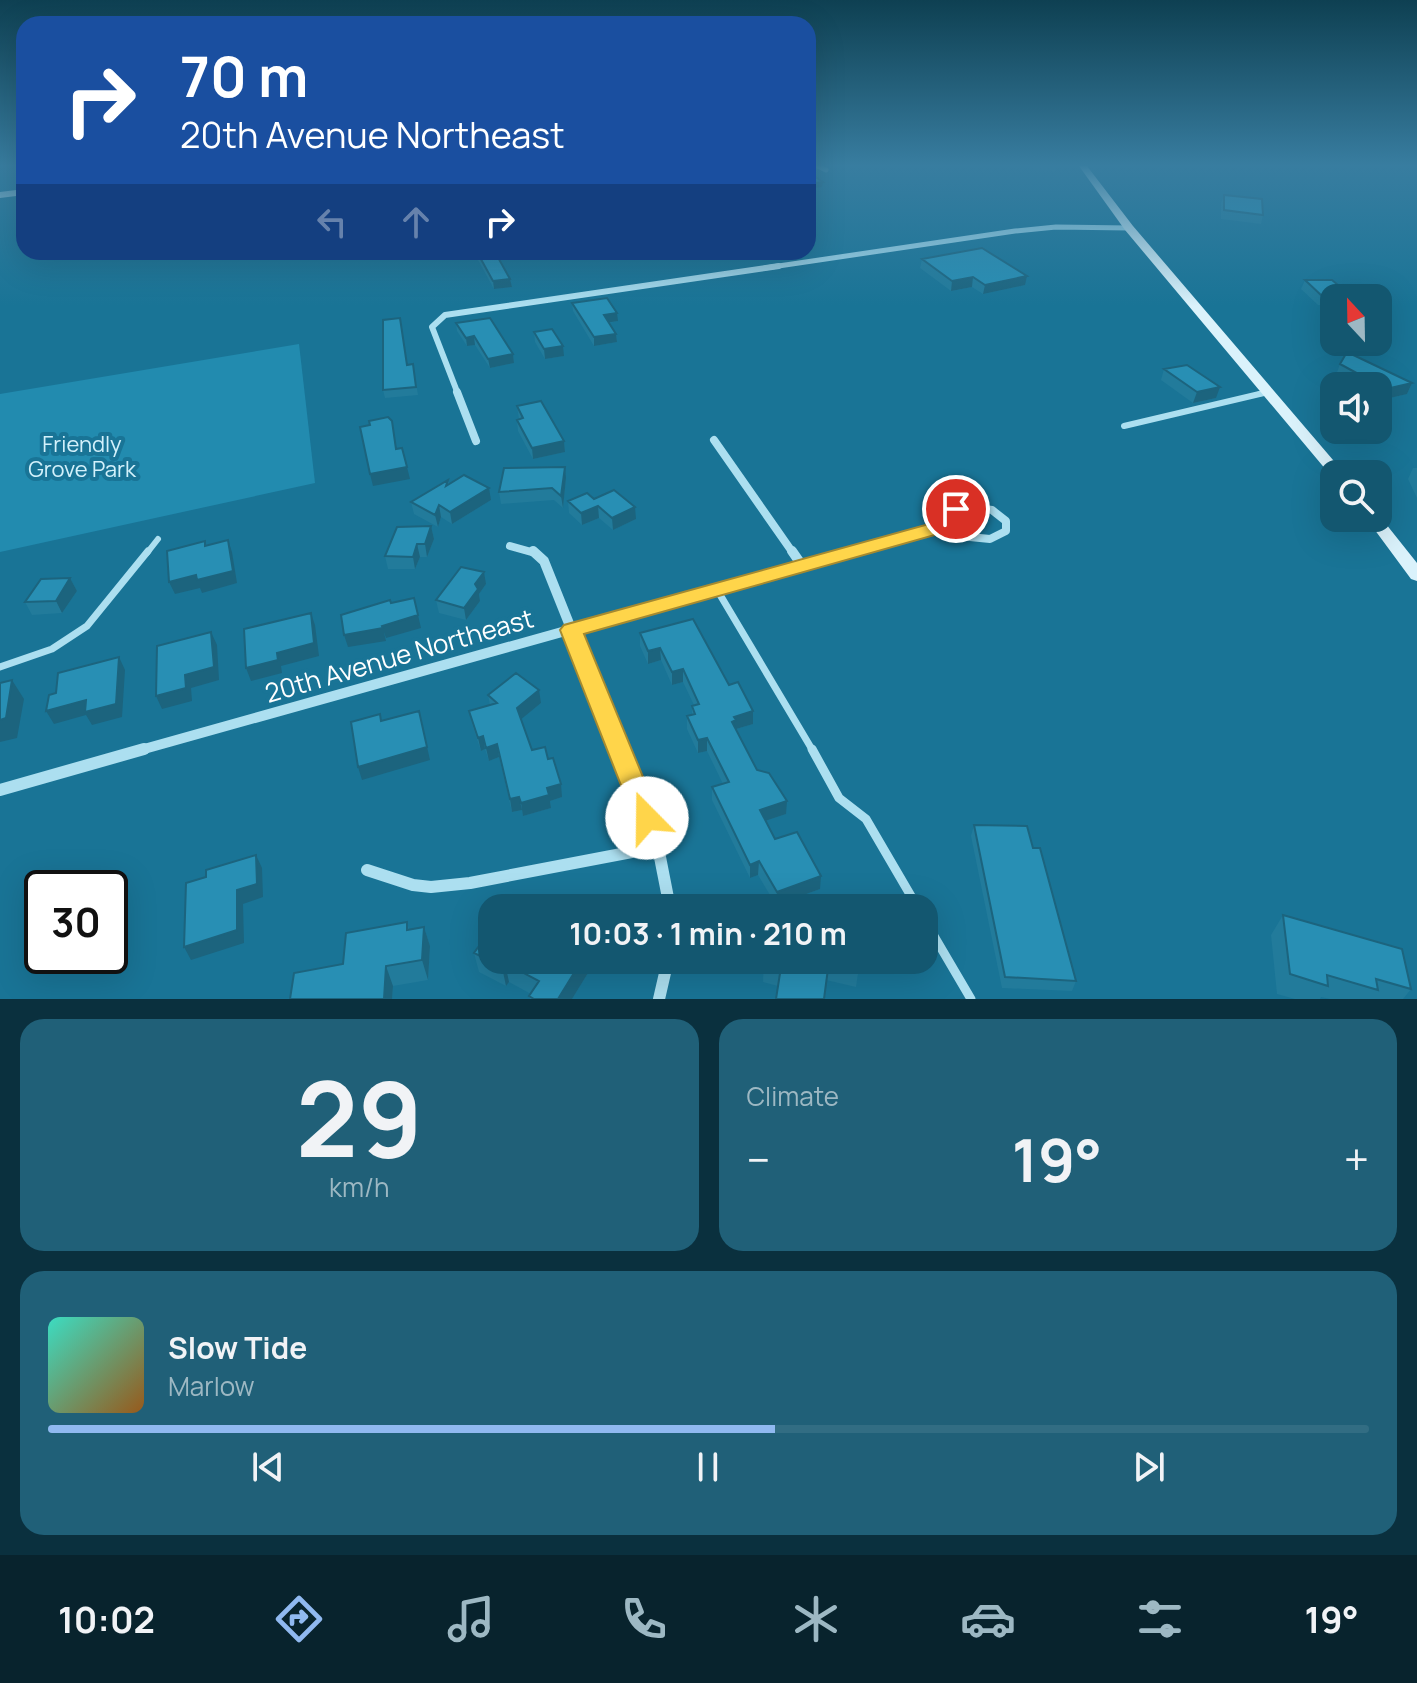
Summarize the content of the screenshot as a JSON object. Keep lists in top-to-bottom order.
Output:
{
  "streets": {
    "street": ["20th Avenue Northeast"]
  },
  "parks": ["Friendly Grove Park"],
  "north": "top",
  "page": {
    "turn": ["70 m", "20th Avenue Northeast"],
    "limit": "30",
    "trip": "10:03 · 1 min · 210 m",
    "tile": [
      ["29", "km/h"],
      "Climate"
    ],
    "heat": ["−", "19°", "+"],
    "song": ["Slow Tide", "Marlow"],
    "tabs": ["10:02", "19°"]
  }
}
